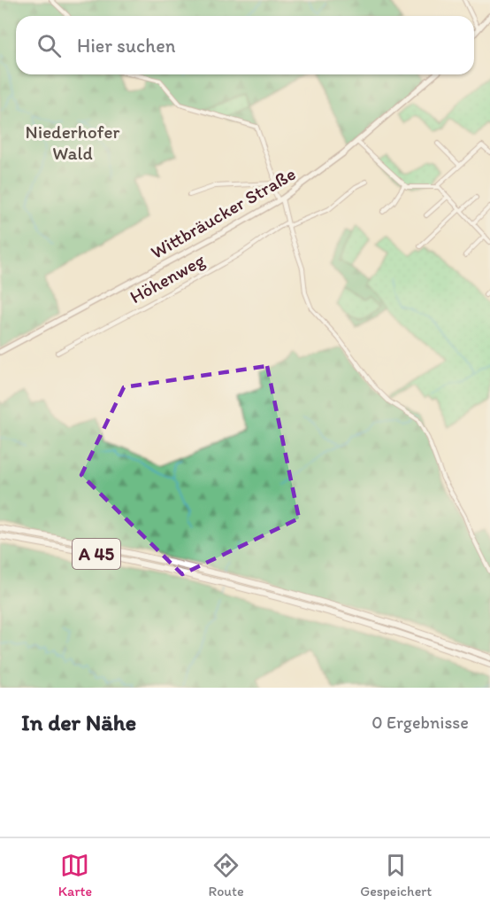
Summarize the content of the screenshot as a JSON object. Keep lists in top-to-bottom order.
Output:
{
  "streets": {
    "highway": ["A 45"],
    "main road": ["Wittbräucker Straße"],
    "street": ["Höhenweg"]
  },
  "parks": ["Niederhofer Wald"],
  "page": {
    "search": "Hier suchen",
    "heading": ["In der Nähe", "0 Ergebnisse"],
    "nav": ["Karte", "Route", "Gespeichert"]
  }
}
